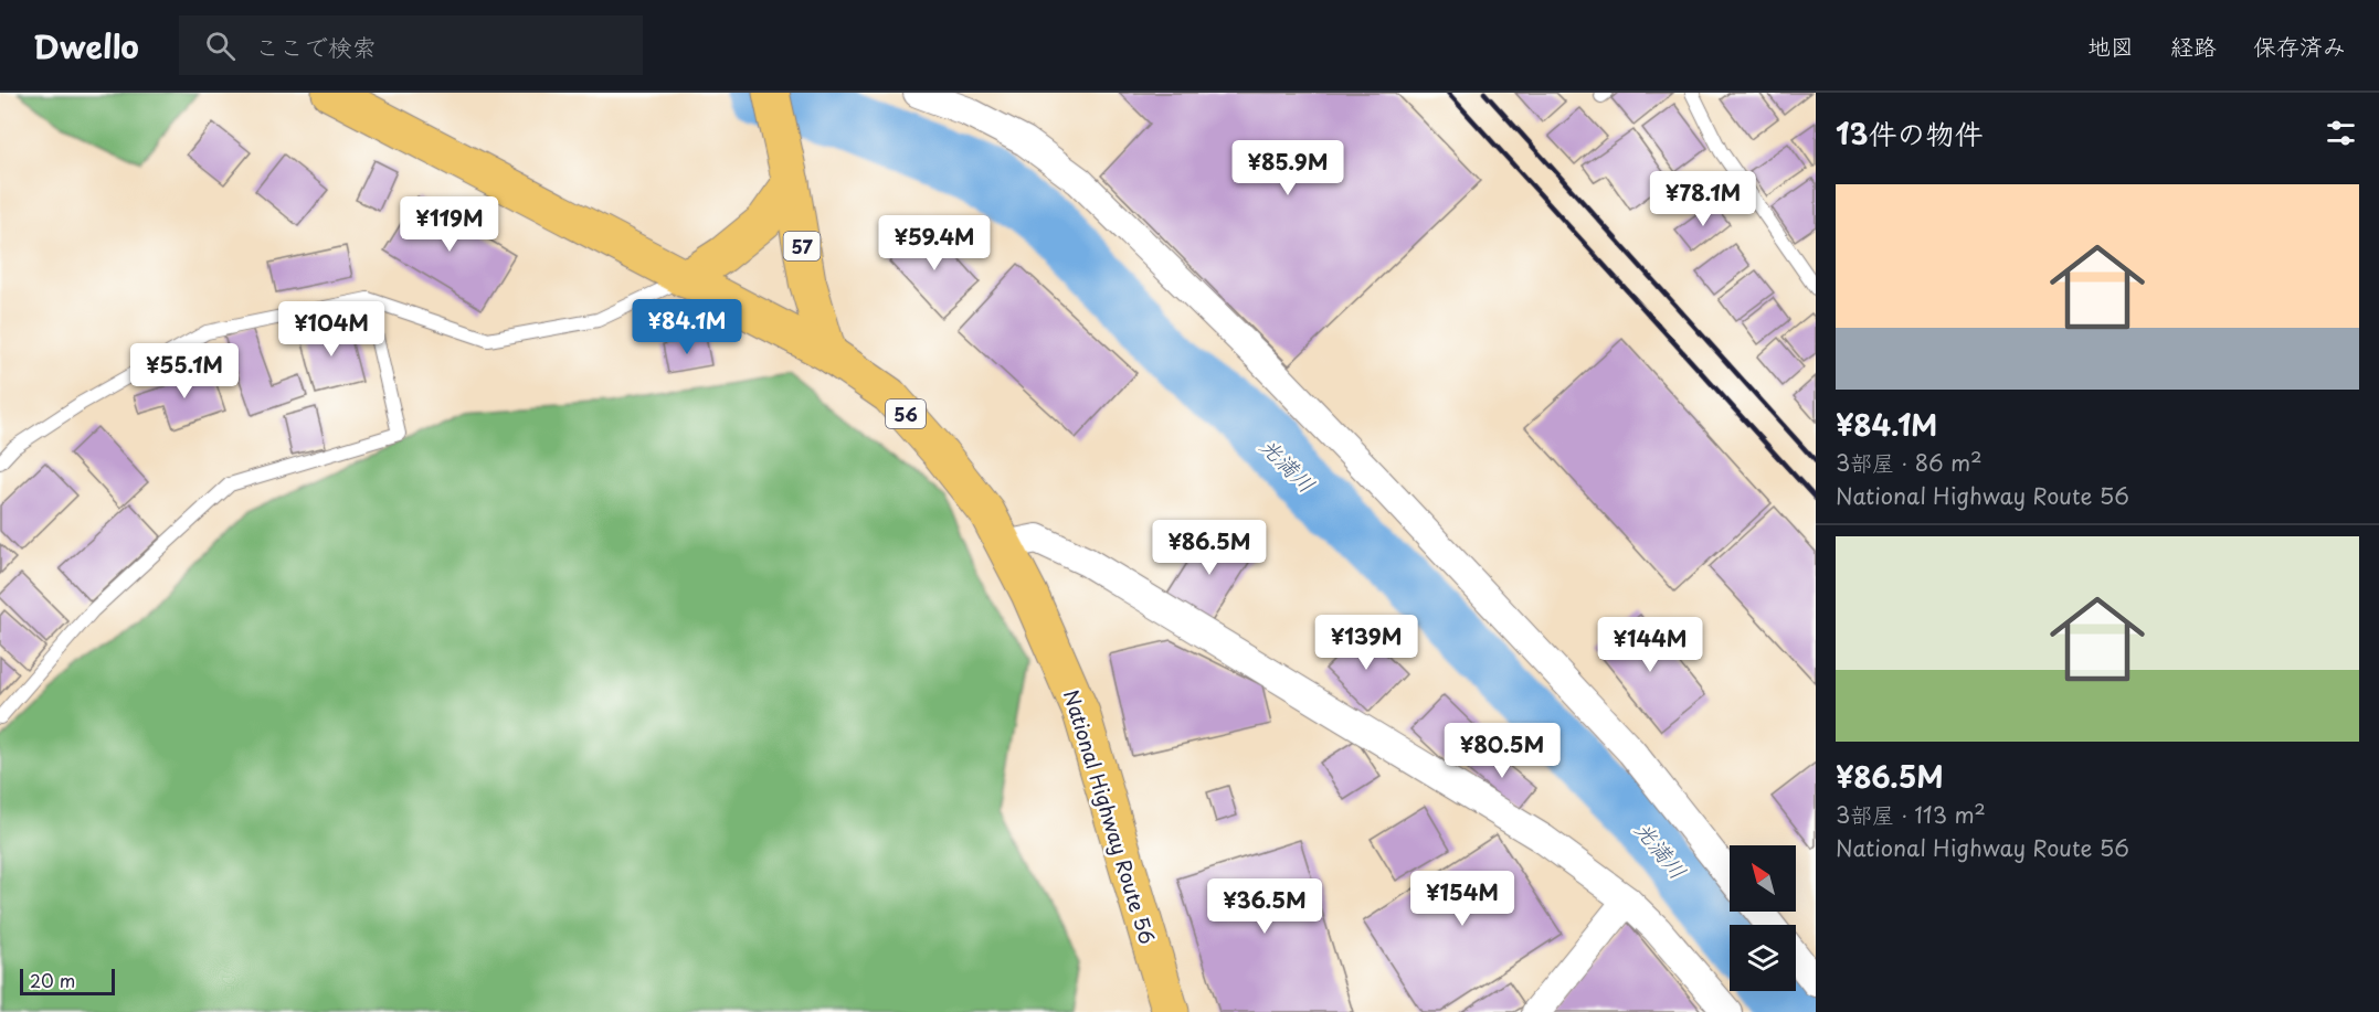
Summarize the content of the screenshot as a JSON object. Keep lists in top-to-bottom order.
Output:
{
  "streets": {
    "main road": ["57", "56", "National Highway Route 56"]
  },
  "crossings": [
    ["57", "National Highway Route 56"]
  ],
  "water": ["光満川"],
  "scale_bar": "20 m",
  "north": "top left",
  "page": {
    "header": "Dwello",
    "search": "ここで検索",
    "nav": ["地図", "経路", "保存済み"],
    "heading": "13件の物件",
    "price": [
      "¥85.9M",
      "¥78.1M",
      "¥119M",
      "¥59.4M",
      "¥84.1M",
      "¥104M",
      "¥55.1M",
      "¥86.5M",
      "¥139M",
      "¥144M",
      "¥80.5M",
      "¥154M",
      "¥36.5M"
    ],
    "list": [
      {
        "name": "¥84.1M",
        "note": "3部屋 · 86 m² · National Highway Route 56"
      },
      {
        "name": "¥86.5M",
        "note": "3部屋 · 113 m² · National Highway Route 56"
      }
    ],
    "scale": "20 m"
  }
}
